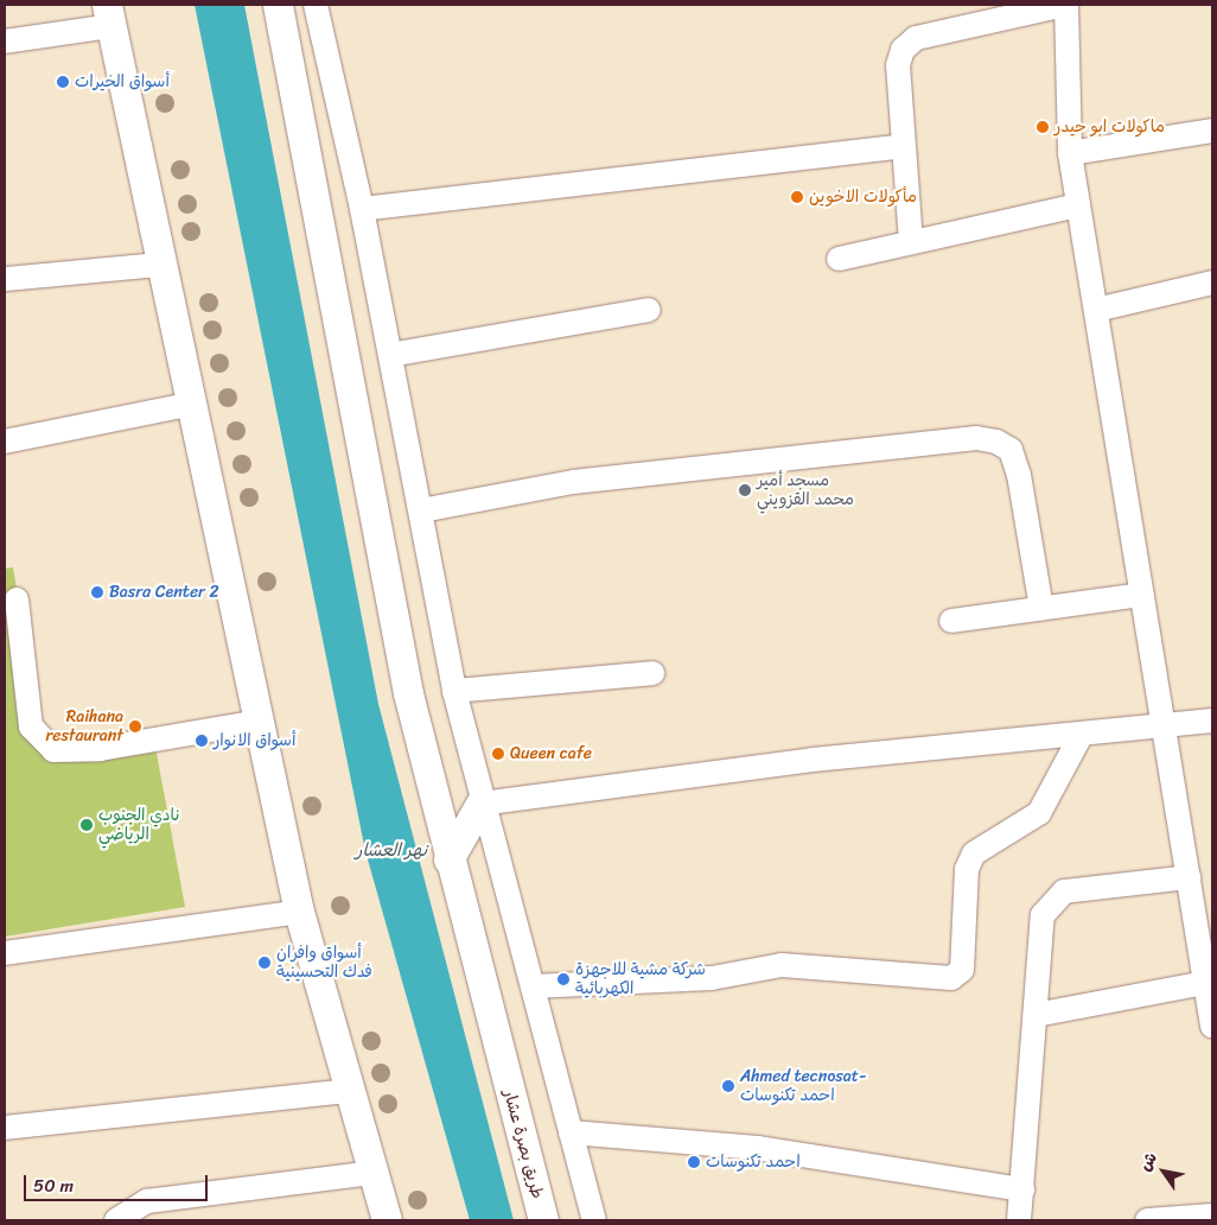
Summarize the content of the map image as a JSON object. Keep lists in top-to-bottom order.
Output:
{
  "streets": {
    "main road": ["طريق بصرة عشار"]
  },
  "water": ["نهر العشار"],
  "places": [
    "أسواق الخيرات",
    "ماكولات ابو حيدر",
    "مأكولات الاخوين",
    "مسجد أمير محمد القزويني",
    "Basra Center 2",
    "Raihana restaurant",
    "أسواق الانوار",
    "Queen cafe",
    "نادي الجنوب الرياضي",
    "أسواق وافران فدك التحسينية",
    "شركة مشية للاجهزة الكهربائية",
    "Ahmed tecnosat- احمد تكنوسات",
    "احمد تكنوسات"
  ],
  "scale_bar": "50 m",
  "north": "top left"
}
